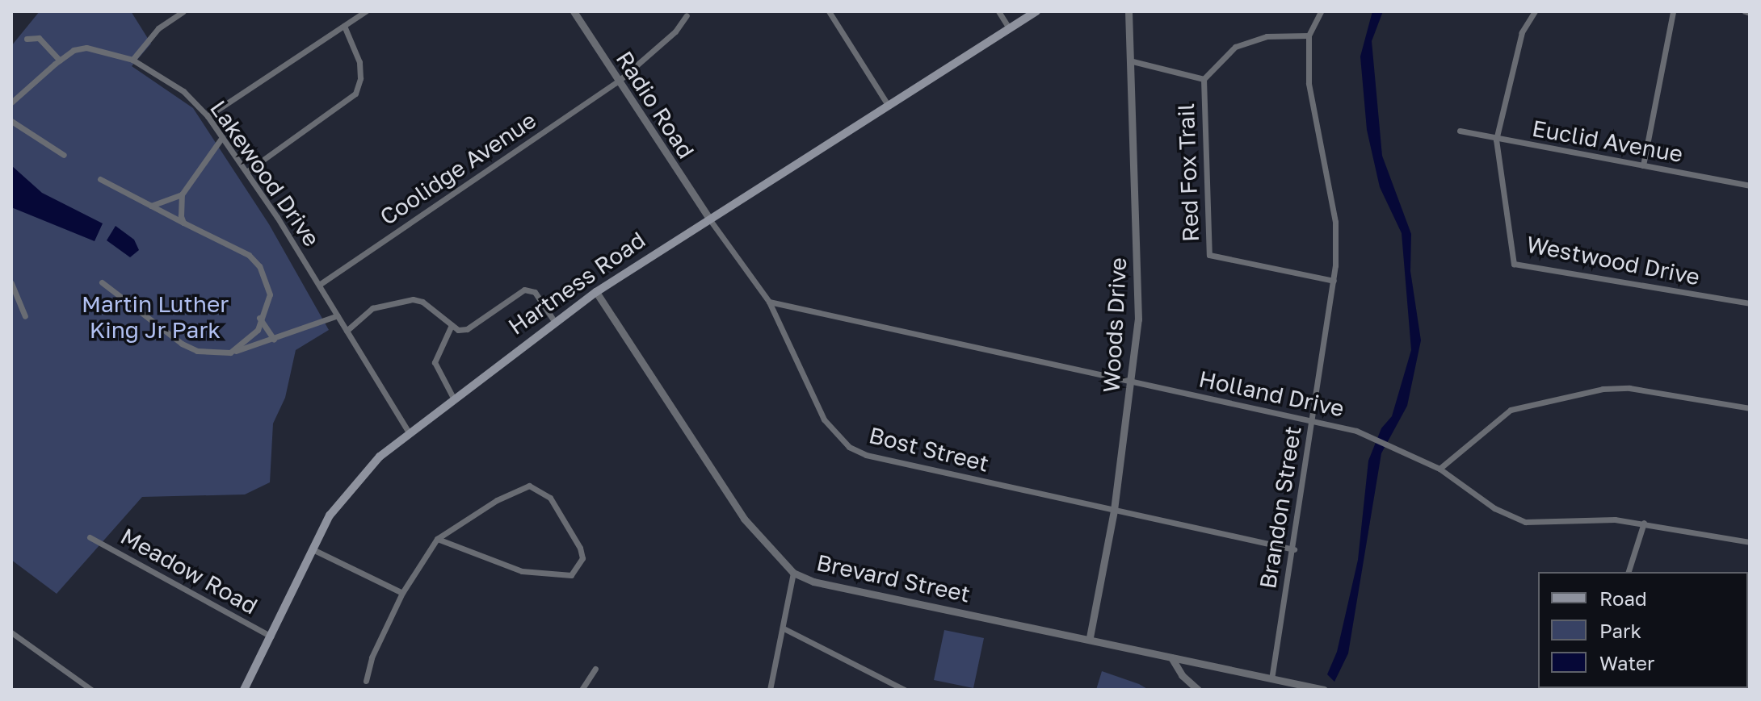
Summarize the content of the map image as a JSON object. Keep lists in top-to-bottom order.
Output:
{
  "streets": {
    "main road": ["Hartness Road"],
    "street": [
      "Radio Road",
      "Euclid Avenue",
      "Coolidge Avenue",
      "Red Fox Trail",
      "Lakewood Drive",
      "Westwood Drive",
      "Woods Drive",
      "Holland Drive",
      "Bost Street",
      "Brandon Street",
      "Meadow Road",
      "Brevard Street"
    ]
  },
  "crossings": [
    ["Radio Road", "Coolidge Avenue"],
    ["Radio Road", "Hartness Road"],
    ["Radio Road", "Bost Street"],
    ["Euclid Avenue", "Westwood Drive"],
    ["Coolidge Avenue", "Lakewood Drive"],
    ["Red Fox Trail", "Brandon Street"],
    ["Lakewood Drive", "Hartness Road"],
    ["Hartness Road", "Bost Street"],
    ["Hartness Road", "Meadow Road"],
    ["Hartness Road", "Brevard Street"],
    ["Woods Drive", "Holland Drive"],
    ["Woods Drive", "Bost Street"],
    ["Woods Drive", "Brevard Street"],
    ["Holland Drive", "Bost Street"],
    ["Holland Drive", "Brandon Street"],
    ["Bost Street", "Brandon Street"],
    ["Brandon Street", "Brevard Street"]
  ],
  "parks": ["Martin Luther King Jr Park"],
  "legend": ["Road", "Park", "Water"]
}
